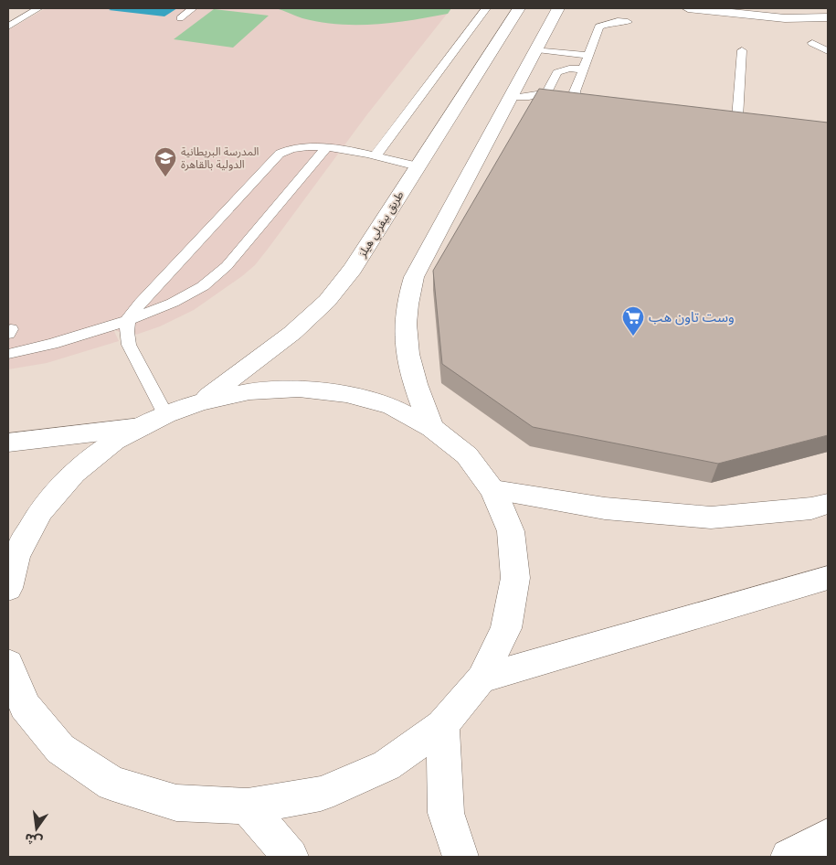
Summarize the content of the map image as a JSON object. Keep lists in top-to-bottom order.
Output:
{
  "streets": {
    "street": ["طريق بيفرلي هيلز"]
  },
  "places": {
    "school or university": ["المدرسة البريطانية الدولية بالقاهرة"],
    "supermarket": ["وست تاون هب"]
  },
  "north": "bottom"
}
